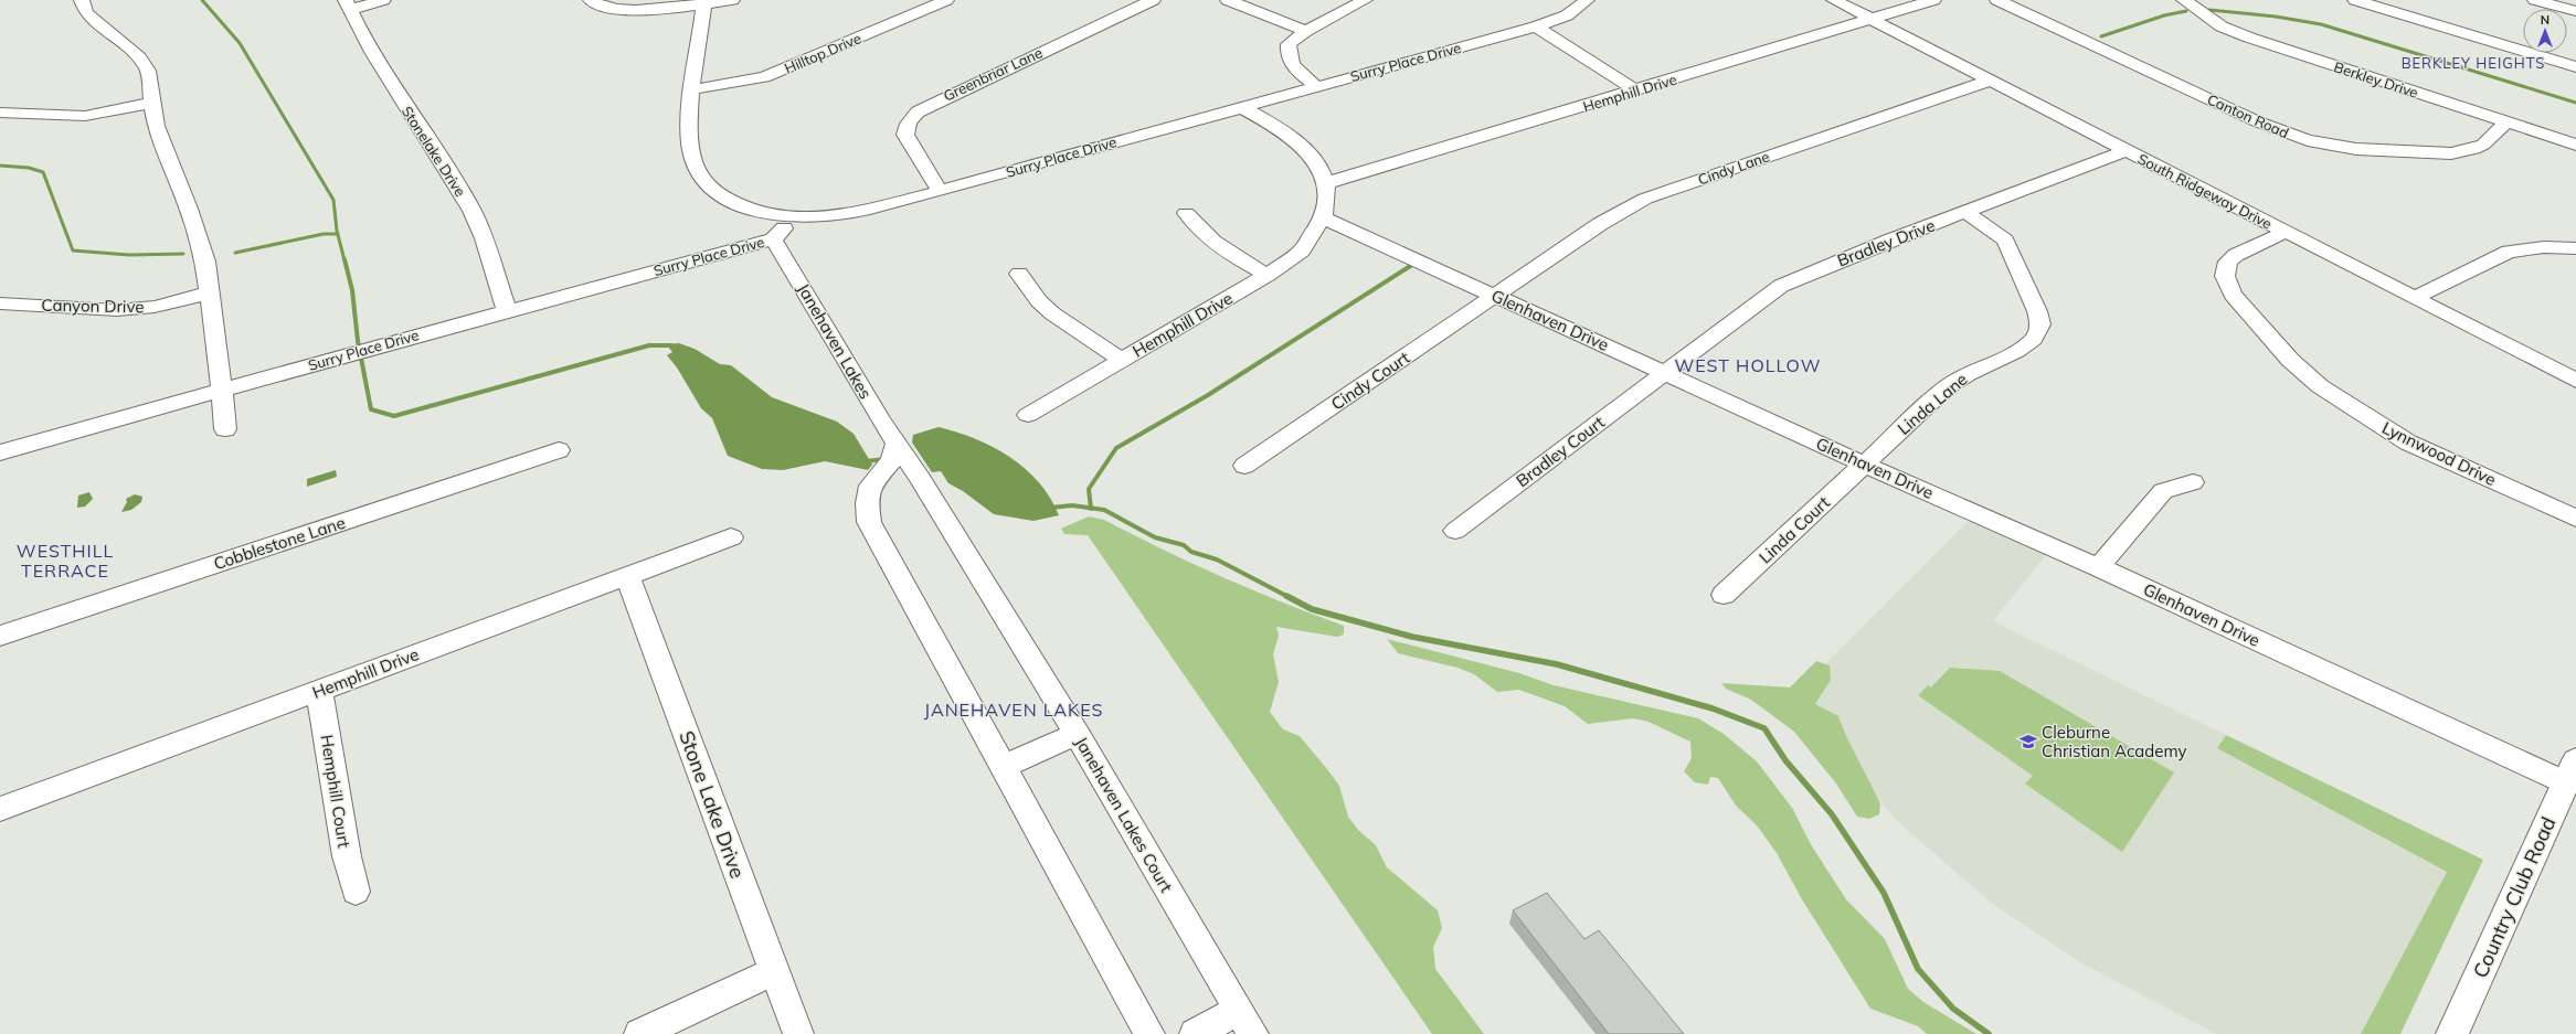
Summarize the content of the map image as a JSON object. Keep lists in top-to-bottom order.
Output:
{
  "streets": {
    "main road": ["Country Club Road"],
    "street": [
      "Hilltop Drive",
      "Surry Place Drive",
      "Greenbriar Lane",
      "Berkley Drive",
      "Hemphill Drive",
      "Canton Road",
      "Stonelake Drive",
      "Cindy Lane",
      "South Ridgeway Drive",
      "Bradley Drive",
      "Canyon Drive",
      "Glenhaven Drive",
      "Janehaven Lakes",
      "Cindy Court",
      "Linda Lane",
      "Bradley Court",
      "Lynnwood Drive",
      "Linda Court",
      "Cobblestone Lane",
      "Hemphill Court",
      "Stone Lake Drive",
      "Janehaven Lakes Court"
    ]
  },
  "crossings": [
    ["Surry Place Drive", "Greenbriar Lane"],
    ["Surry Place Drive", "Stonelake Drive"],
    ["Surry Place Drive", "Janehaven Lakes"],
    ["Berkley Drive", "Canton Road"],
    ["Hemphill Drive", "South Ridgeway Drive"],
    ["Hemphill Drive", "Glenhaven Drive"],
    ["Hemphill Drive", "Hemphill Court"],
    ["Hemphill Drive", "Stone Lake Drive"],
    ["Cindy Lane", "South Ridgeway Drive"],
    ["Cindy Lane", "Glenhaven Drive"],
    ["Cindy Lane", "Cindy Court"],
    ["South Ridgeway Drive", "Bradley Drive"],
    ["South Ridgeway Drive", "Lynnwood Drive"],
    ["Bradley Drive", "Glenhaven Drive"],
    ["Bradley Drive", "Linda Lane"],
    ["Bradley Drive", "Bradley Court"],
    ["Glenhaven Drive", "Cindy Court"],
    ["Glenhaven Drive", "Linda Lane"],
    ["Glenhaven Drive", "Bradley Court"],
    ["Glenhaven Drive", "Linda Court"],
    ["Glenhaven Drive", "Country Club Road"],
    ["Janehaven Lakes", "Janehaven Lakes Court"],
    ["Linda Lane", "Linda Court"]
  ],
  "districts": [
    "BERKLEY HEIGHTS",
    "WEST HOLLOW",
    "WESTHILL TERRACE",
    "JANEHAVEN LAKES"
  ],
  "places": {
    "school or university": ["Cleburne Christian Academy"]
  },
  "north": "top"
}
